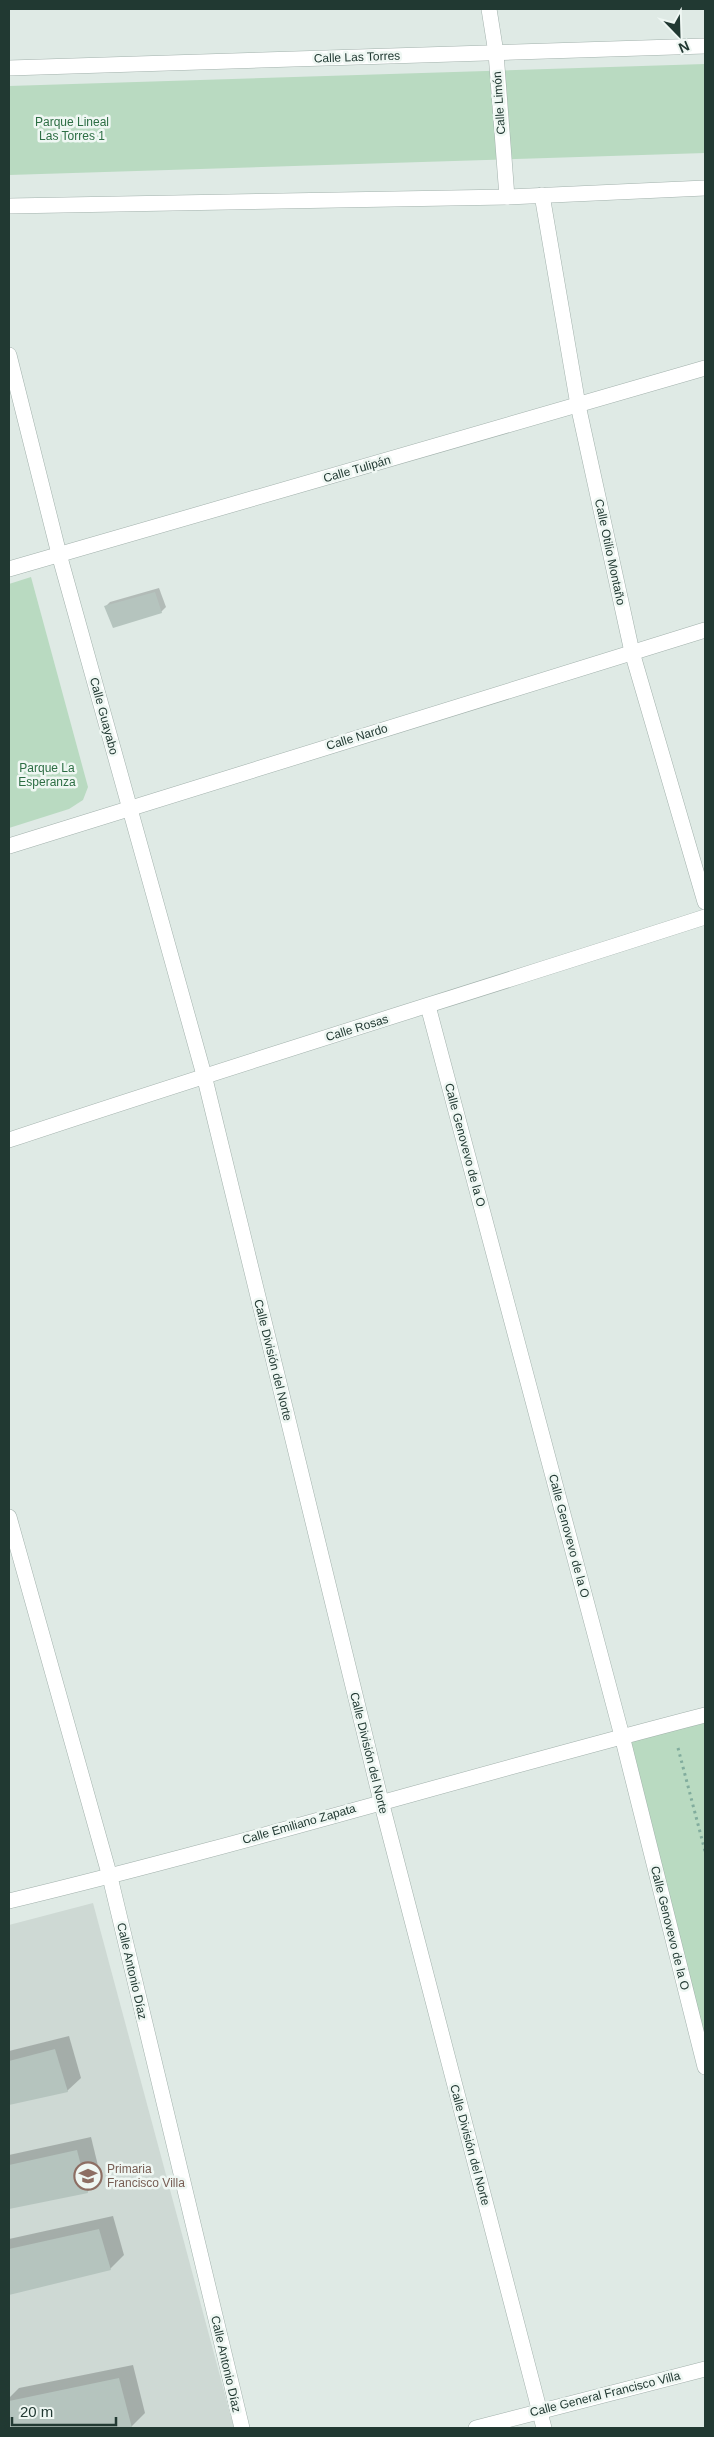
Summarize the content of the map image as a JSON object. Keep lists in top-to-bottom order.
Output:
{
  "streets": {
    "street": [
      "Calle Las Torres",
      "Calle Limón",
      "Calle Tulipán",
      "Calle Otilio Montaño",
      "Calle Guayabo",
      "Calle Nardo",
      "Calle Rosas",
      "Calle Genovevo de la O",
      "Calle División del Norte",
      "Calle Emiliano Zapata",
      "Calle Antonio Díaz",
      "Calle General Francisco Villa"
    ]
  },
  "crossings": [
    ["Calle Las Torres", "Calle Limón"],
    ["Calle Tulipán", "Calle Otilio Montaño"],
    ["Calle Tulipán", "Calle Guayabo"],
    ["Calle Otilio Montaño", "Calle Nardo"],
    ["Calle Guayabo", "Calle Nardo"],
    ["Calle Guayabo", "Calle Rosas"],
    ["Calle Guayabo", "Calle División del Norte"],
    ["Calle Rosas", "Calle Genovevo de la O"],
    ["Calle Rosas", "Calle División del Norte"],
    ["Calle Genovevo de la O", "Calle Emiliano Zapata"],
    ["Calle División del Norte", "Calle Emiliano Zapata"],
    ["Calle División del Norte", "Calle General Francisco Villa"],
    ["Calle Emiliano Zapata", "Calle Antonio Díaz"]
  ],
  "parks": ["Parque Lineal Las Torres 1", "Parque La Esperanza"],
  "places": {
    "school or university": ["Primaria Francisco Villa"]
  },
  "scale_bar": "20 m",
  "north": "bottom right"
}
